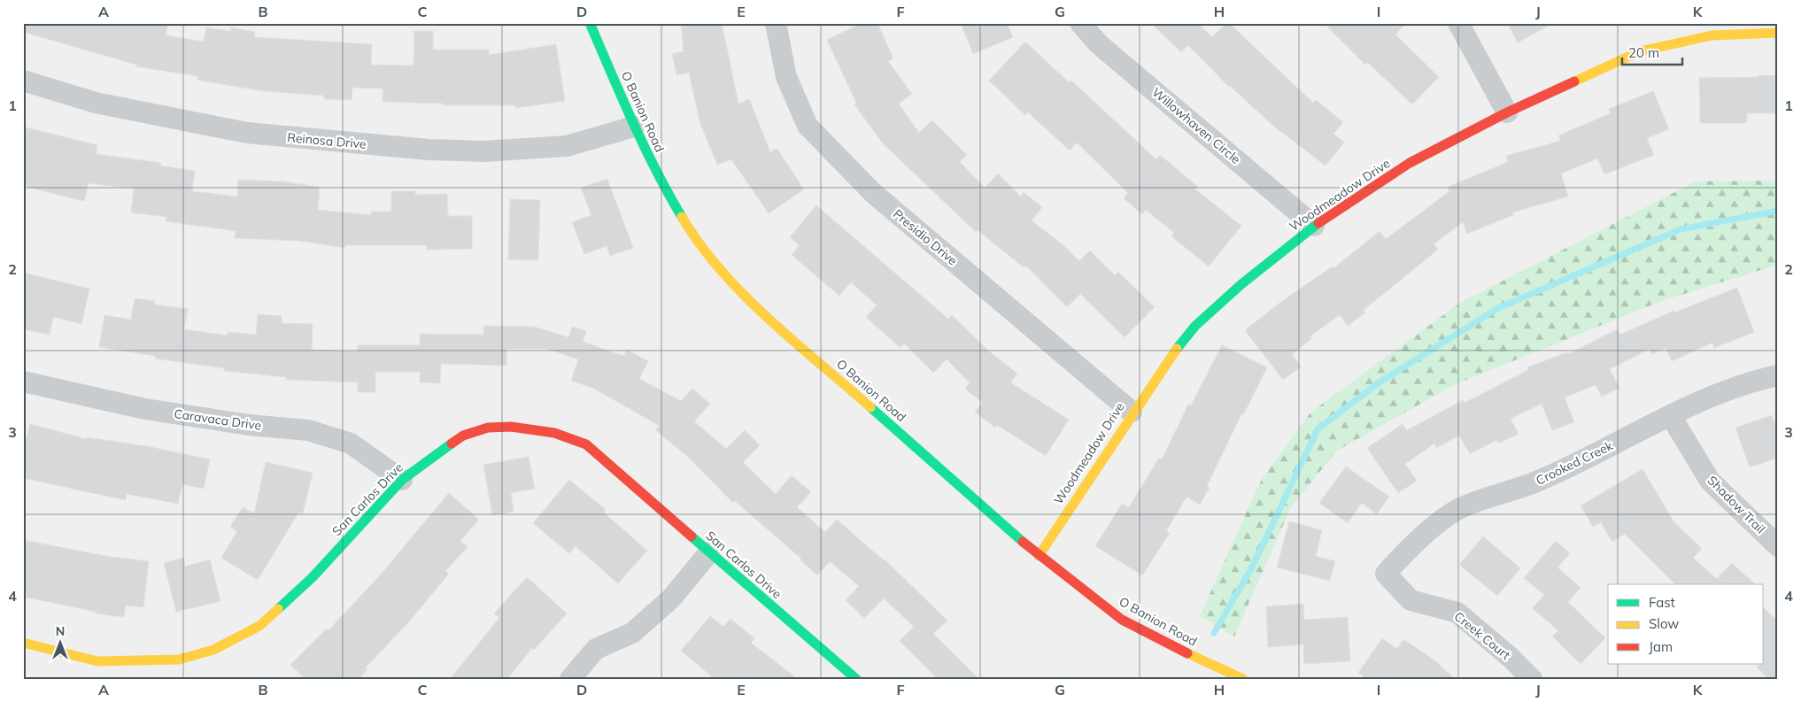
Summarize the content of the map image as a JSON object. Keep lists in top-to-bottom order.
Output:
{
  "streets": {
    "street": [
      "O Banion Road",
      "Willowhaven Circle",
      "Reinosa Drive",
      "Woodmeadow Drive",
      "Presidio Drive",
      "Caravaca Drive",
      "Crooked Creek",
      "San Carlos Drive",
      "Shadow Trail",
      "Creek Court"
    ]
  },
  "crossings": [
    ["O Banion Road", "Reinosa Drive"],
    ["O Banion Road", "Woodmeadow Drive"],
    ["Willowhaven Circle", "Woodmeadow Drive"],
    ["Woodmeadow Drive", "Presidio Drive"],
    ["Caravaca Drive", "San Carlos Drive"],
    ["Crooked Creek", "Shadow Trail"],
    ["Crooked Creek", "Creek Court"]
  ],
  "legend": ["Fast", "Slow", "Jam"],
  "scale_bar": "20 m",
  "north": "top",
  "grid": {
    "columns": [
      "A",
      "B",
      "C",
      "D",
      "E",
      "F",
      "G",
      "H",
      "I",
      "J",
      "K"
    ],
    "rows": [
      "1",
      "2",
      "3",
      "4"
    ]
  }
}
